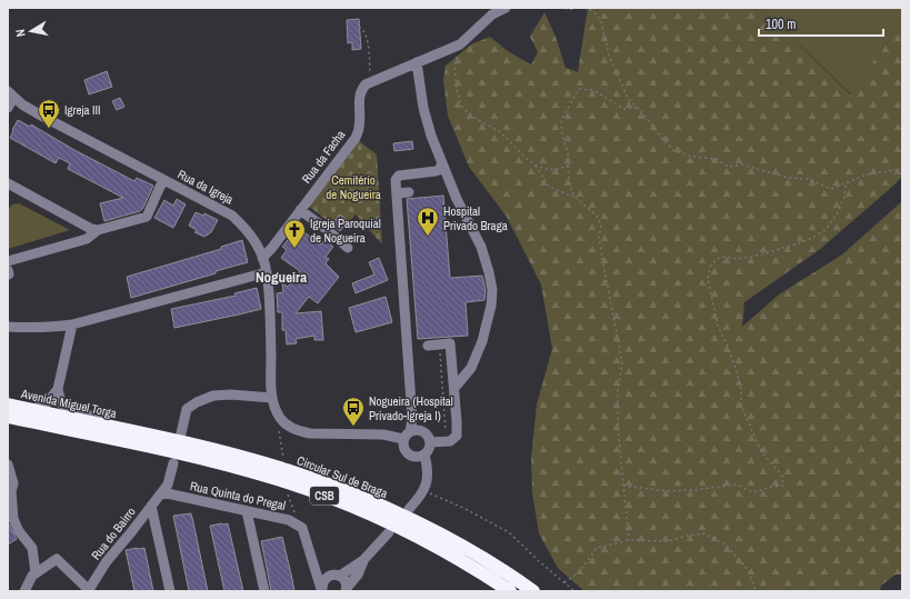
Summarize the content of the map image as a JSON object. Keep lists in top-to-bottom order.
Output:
{
  "streets": {
    "highway": ["Avenida Miguel Torga", "Circular Sul de Braga", "CSB"],
    "street": [
      "Rua da Facha",
      "Rua da Igreja",
      "Rua Quinta do Pregal",
      "Rua do Bairro"
    ]
  },
  "crossings": [
    ["Rua da Facha", "Rua da Igreja"],
    ["Avenida Miguel Torga", "Circular Sul de Braga"],
    ["Rua Quinta do Pregal", "Rua do Bairro"]
  ],
  "districts": ["Nogueira"],
  "parks": ["Cemitério de Nogueira"],
  "places": {
    "bus stop": ["Igreja III", "Nogueira (Hospital Privado-Igreja I)"],
    "hospital": ["Hospital Privado Braga"],
    "church": ["Igreja Paroquial de Nogueira"]
  },
  "scale_bar": "100 m",
  "north": "left"
}
